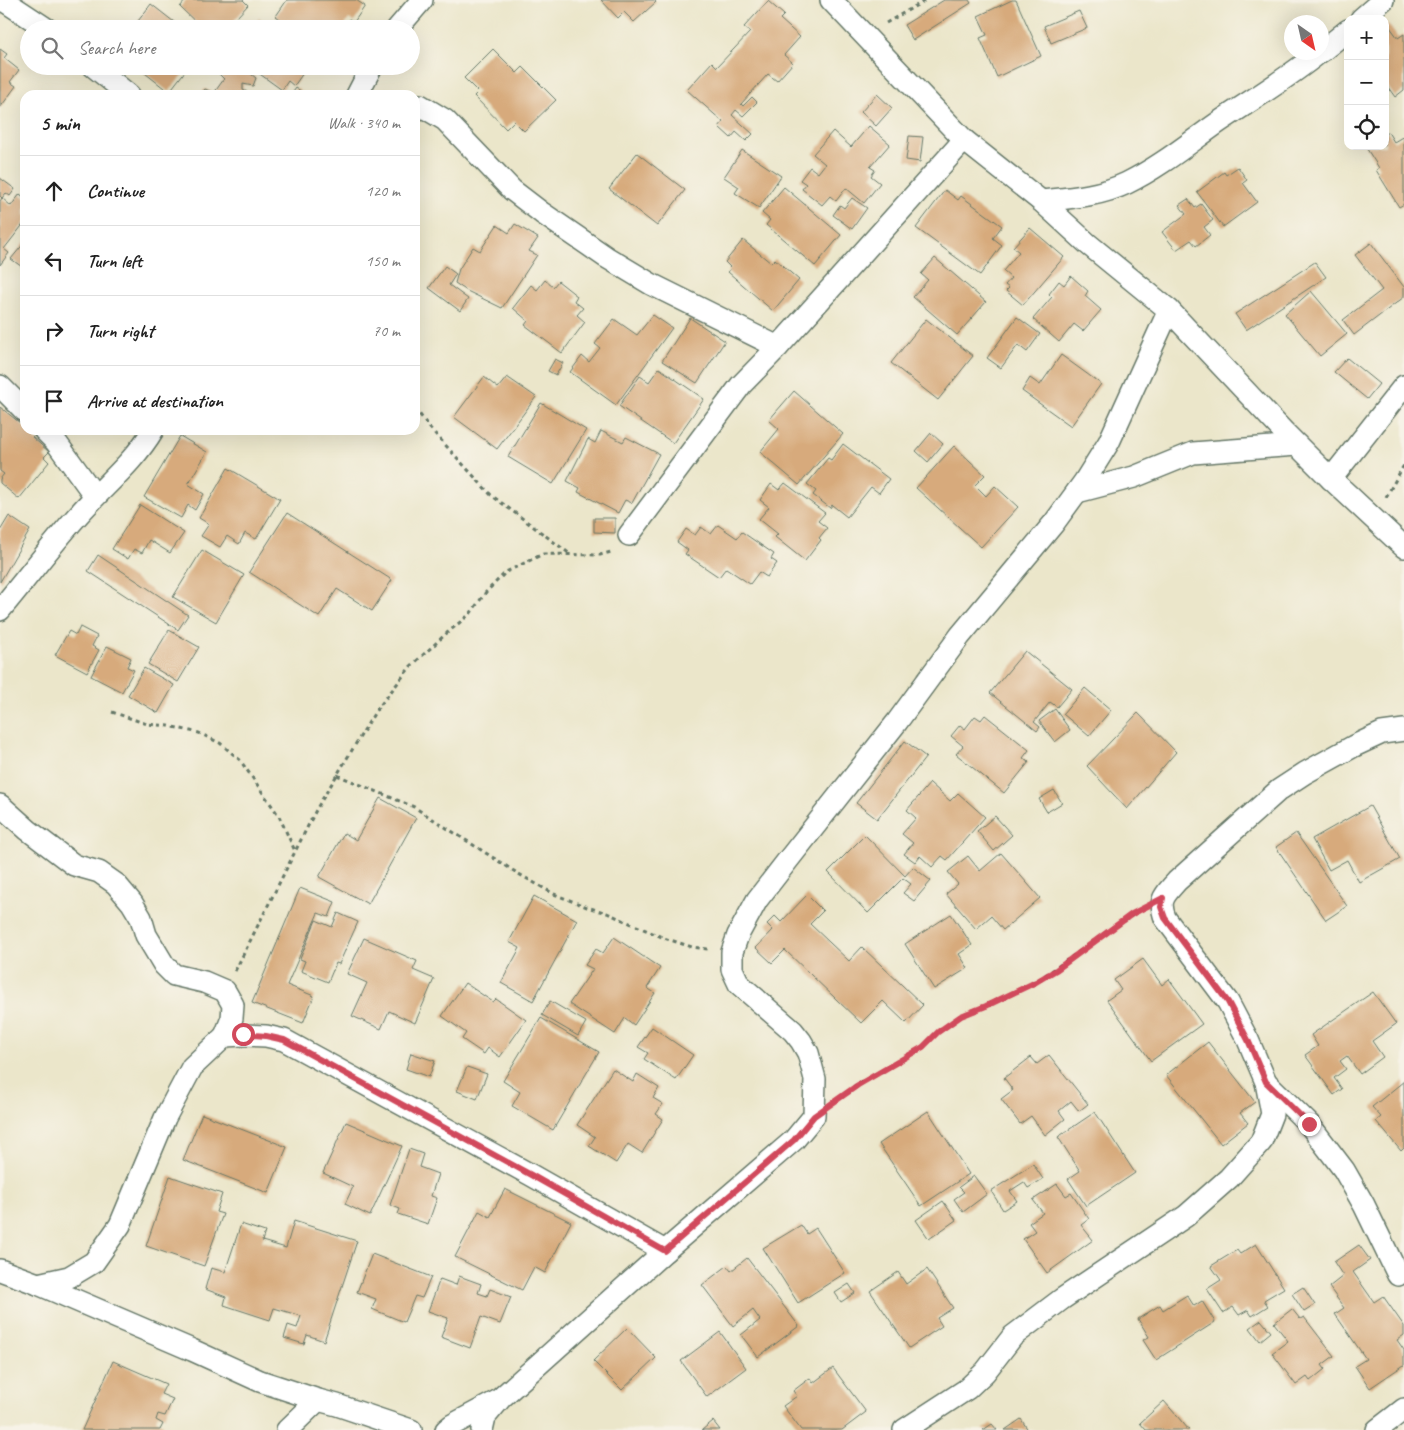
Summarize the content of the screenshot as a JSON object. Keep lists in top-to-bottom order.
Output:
{
  "north": "bottom right",
  "page": {
    "map_buttons": ["+", "−"],
    "search": "Search here",
    "heading": ["5 min", "Walk · 340 m"],
    "list": [
      ["Continue", "120 m"],
      ["Turn left", "150 m"],
      ["Turn right", "70 m"],
      "Arrive at destination"
    ]
  }
}
